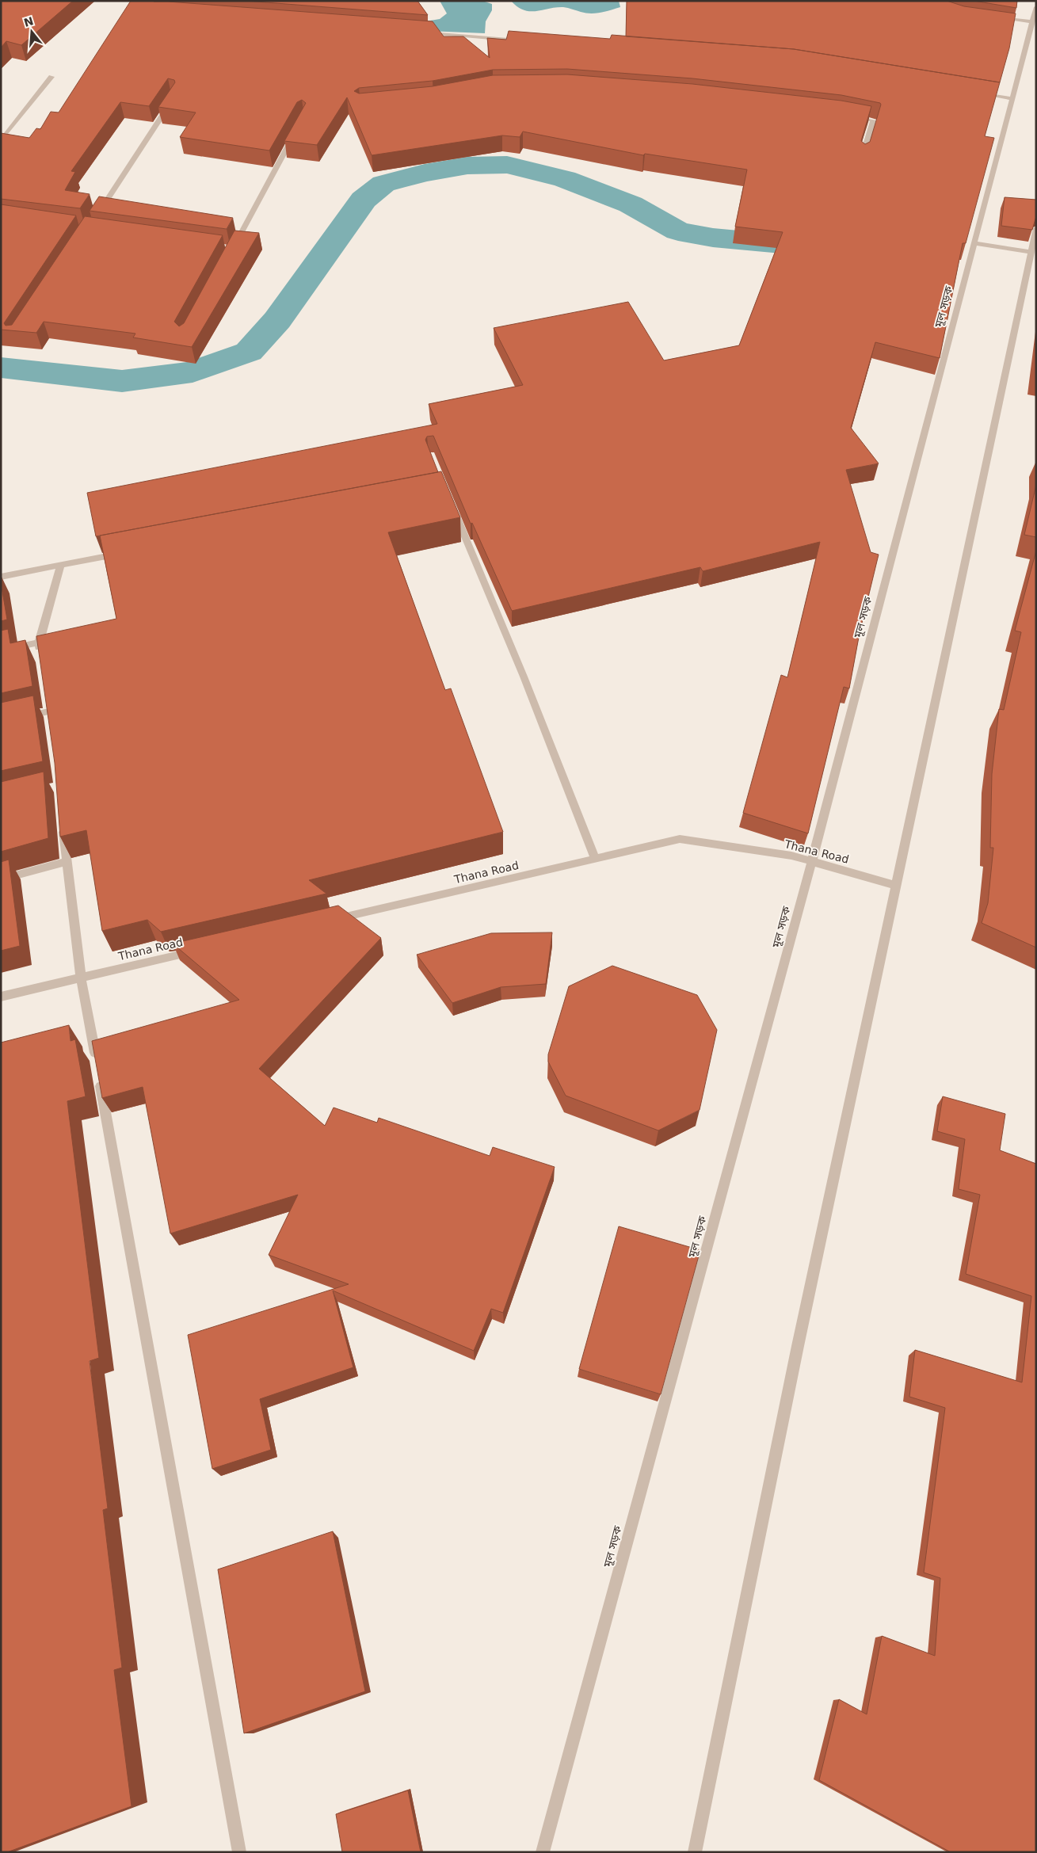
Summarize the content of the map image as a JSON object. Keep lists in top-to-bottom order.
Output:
{
  "streets": {
    "street": ["মূল সড়ক", "Thana Road"]
  },
  "crossings": [
    ["মূল সড়ক", "Thana Road"]
  ],
  "north": "top"
}
